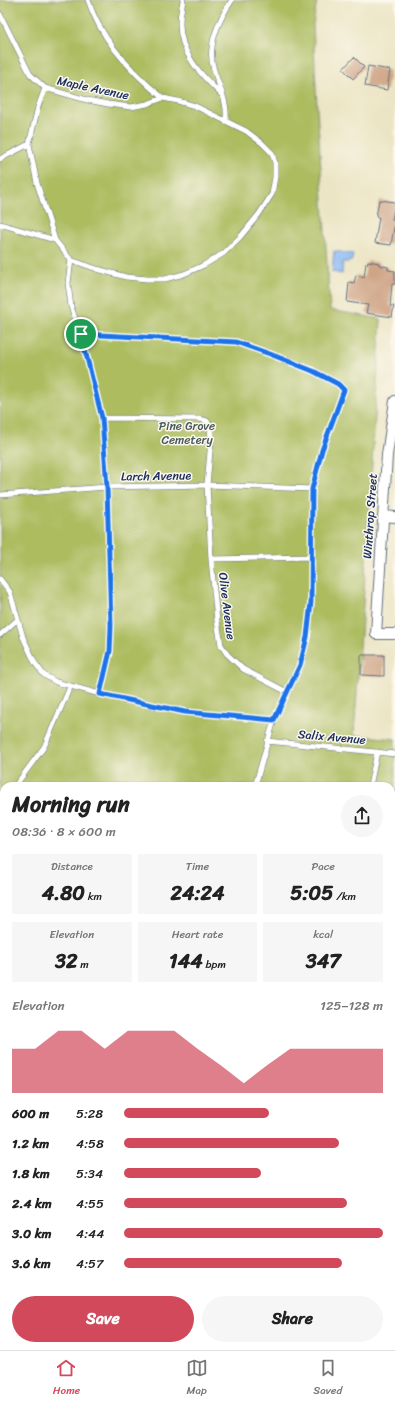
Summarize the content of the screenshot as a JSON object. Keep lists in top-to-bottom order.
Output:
{
  "streets": {
    "street": ["Winthrop Street"],
    "lane": [
      "Maple Avenue",
      "Larch Avenue",
      "Olive Avenue",
      "Salix Avenue"
    ]
  },
  "crossings": [
    ["Larch Avenue", "Olive Avenue"]
  ],
  "parks": ["Pine Grove Cemetery"],
  "page": {
    "heading": ["Morning run", "08:36 · 8 × 600 m"],
    "stats": [
      ["Distance", "4.80 km"],
      ["Time", "24:24"],
      ["Pace", "5:05 /km"],
      ["Elevation", "32 m"],
      ["Heart rate", "144 bpm"],
      ["kcal", "347"]
    ],
    "chart": ["Elevation", "125–128 m"],
    "list": [
      {
        "name": "600 m",
        "note": "5:28"
      },
      {
        "name": "1.2 km",
        "note": "4:58"
      },
      {
        "name": "1.8 km",
        "note": "5:34"
      },
      {
        "name": "2.4 km",
        "note": "4:55"
      },
      {
        "name": "3.0 km",
        "note": "4:44"
      },
      {
        "name": "3.6 km",
        "note": "4:57"
      }
    ],
    "buttons": ["Save", "Share"],
    "tabs": ["Home", "Map", "Saved"]
  }
}
